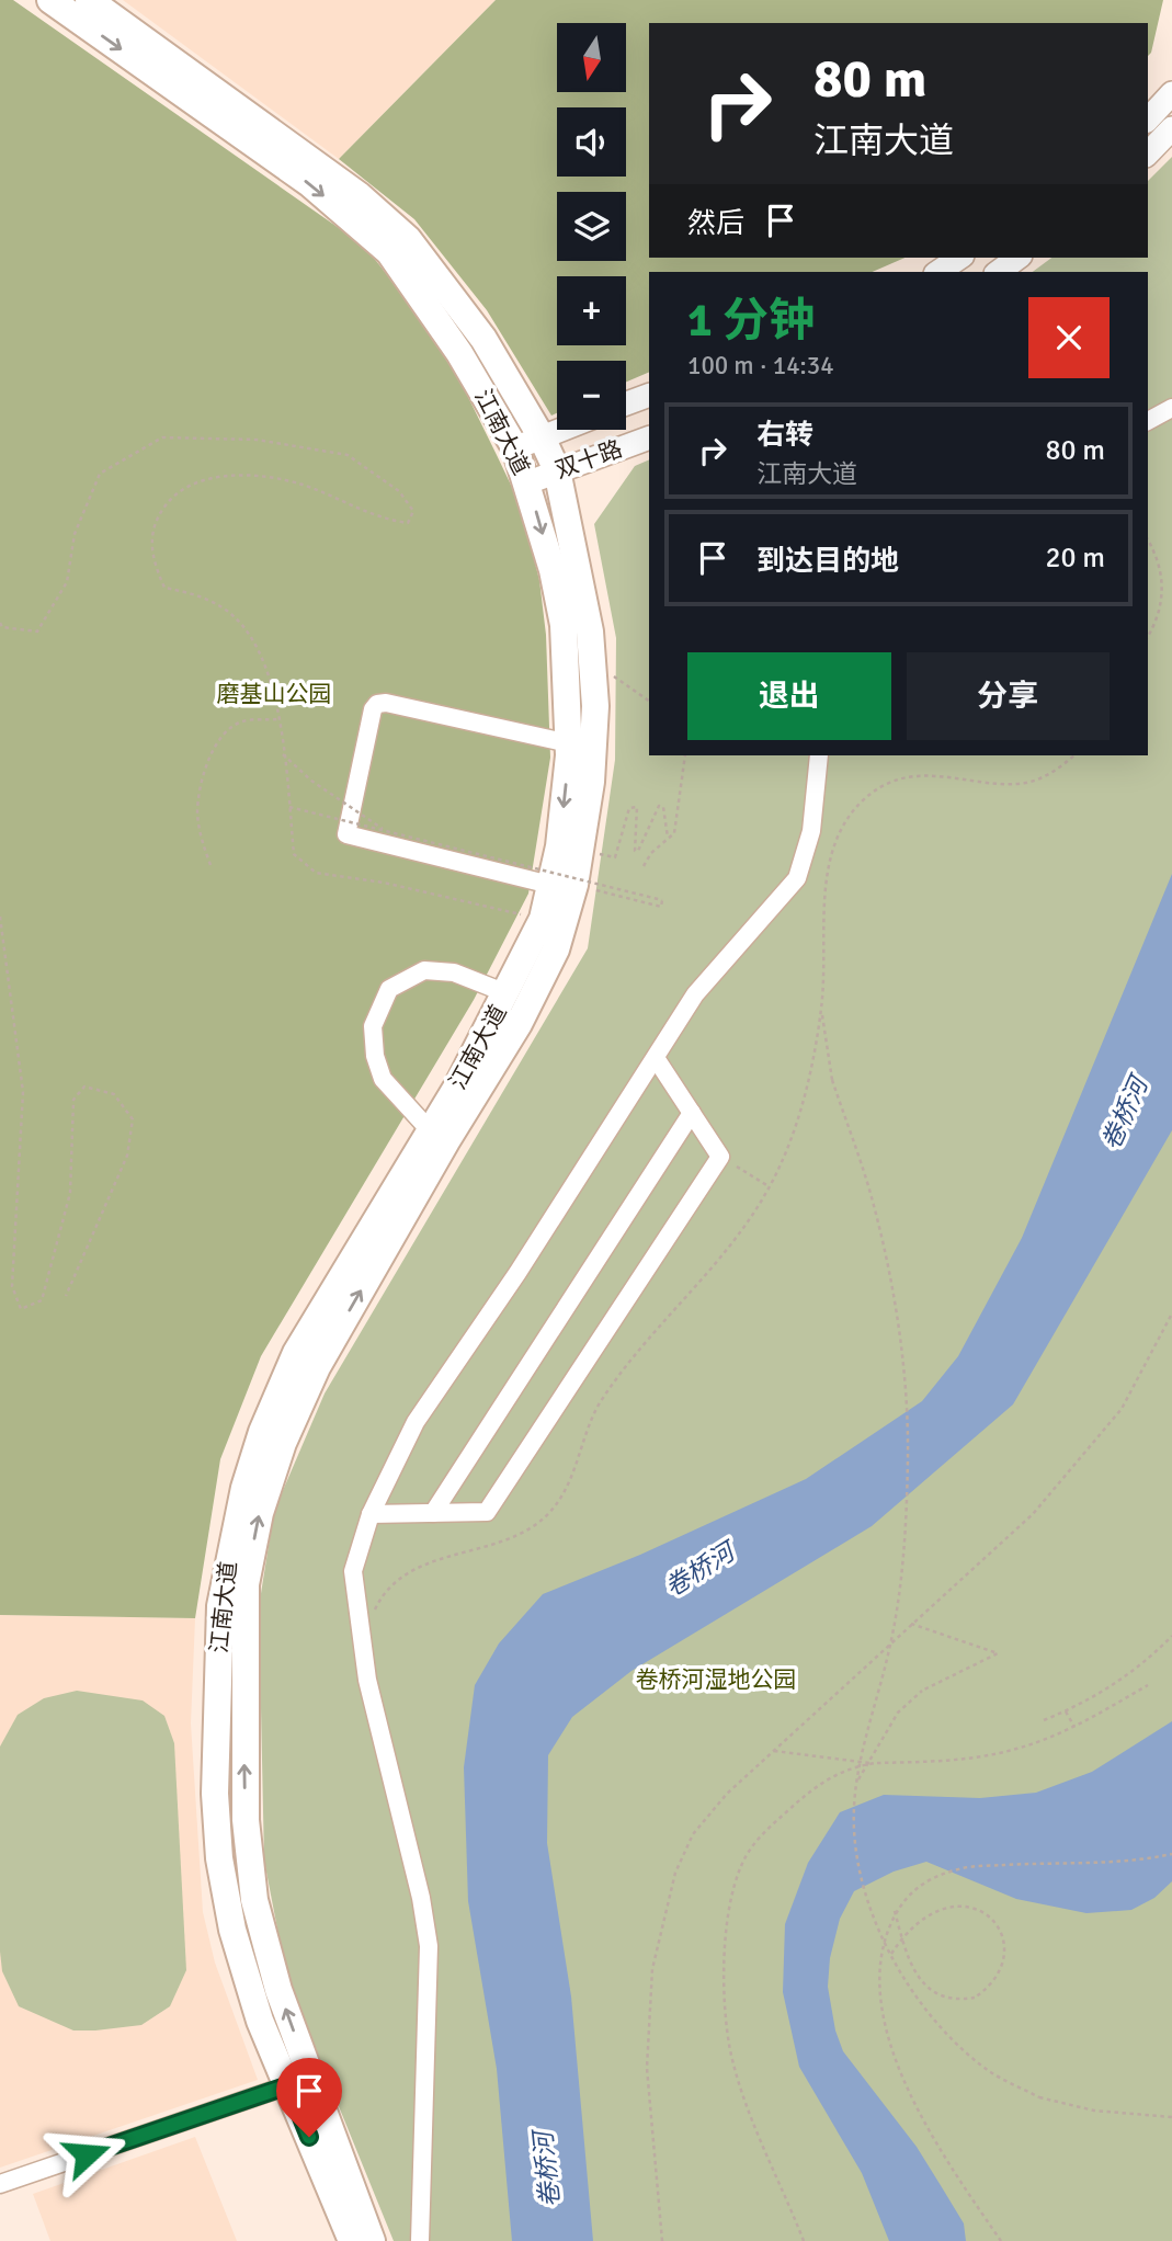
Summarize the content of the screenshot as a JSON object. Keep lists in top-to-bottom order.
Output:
{
  "streets": {
    "highway": ["江南大道"],
    "main road": ["双十路"]
  },
  "crossings": [
    ["江南大道", "双十路"]
  ],
  "water": ["卷桥河"],
  "parks": ["磨基山公园", "卷桥河湿地公园"],
  "north": "bottom",
  "page": {
    "map_buttons": ["+", "−"],
    "turn": ["80 m", "江南大道"],
    "then": "然后",
    "heading": ["1 分钟", "100 m · 14:34"],
    "list": [
      {
        "name": "右转",
        "note": "江南大道",
        "value": "80 m"
      },
      {
        "name": "到达目的地",
        "value": "20 m"
      }
    ],
    "buttons": ["退出", "分享"]
  }
}
